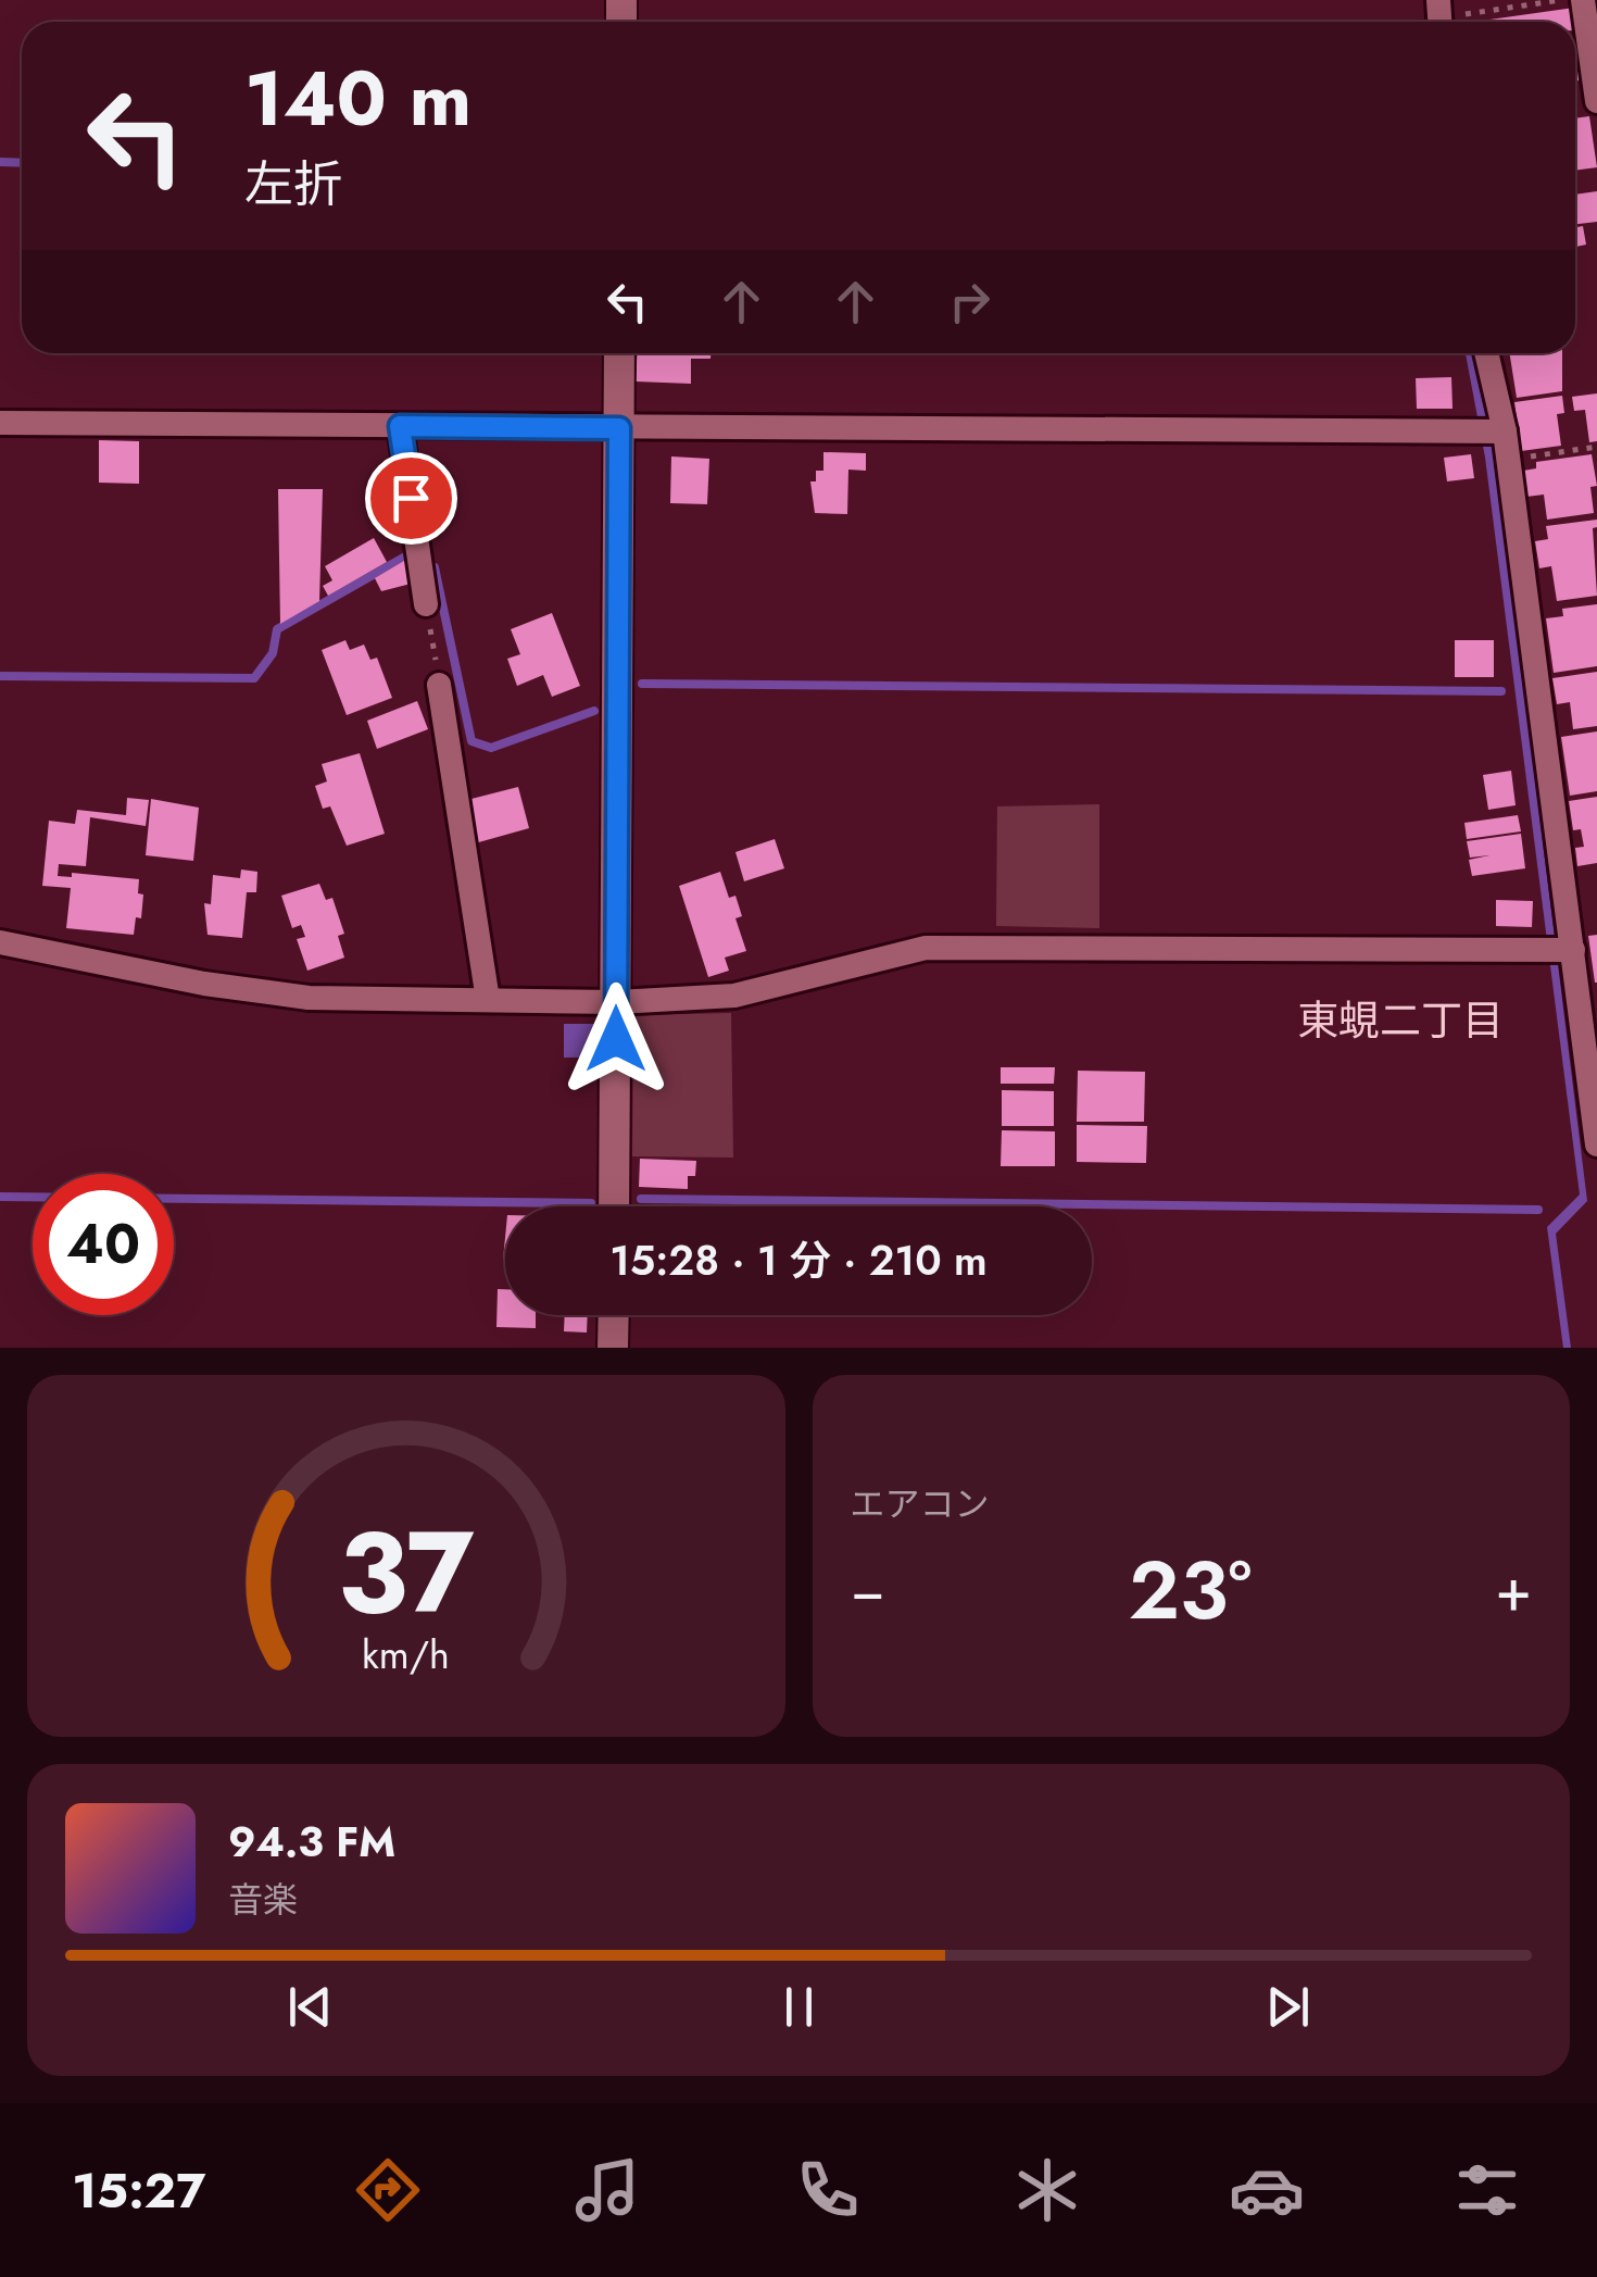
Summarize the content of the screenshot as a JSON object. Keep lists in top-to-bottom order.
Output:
{
  "districts": ["東蜆二丁目"],
  "page": {
    "turn": ["140 m", "左折"],
    "limit": "40",
    "trip": "15:28 · 1 分 · 210 m",
    "tile": "エアコン",
    "heat": ["−", "23°", "+"],
    "song": ["94.3 FM", "音楽"],
    "tabs": "15:27",
    "gauge": ["37", "km/h"]
  }
}
